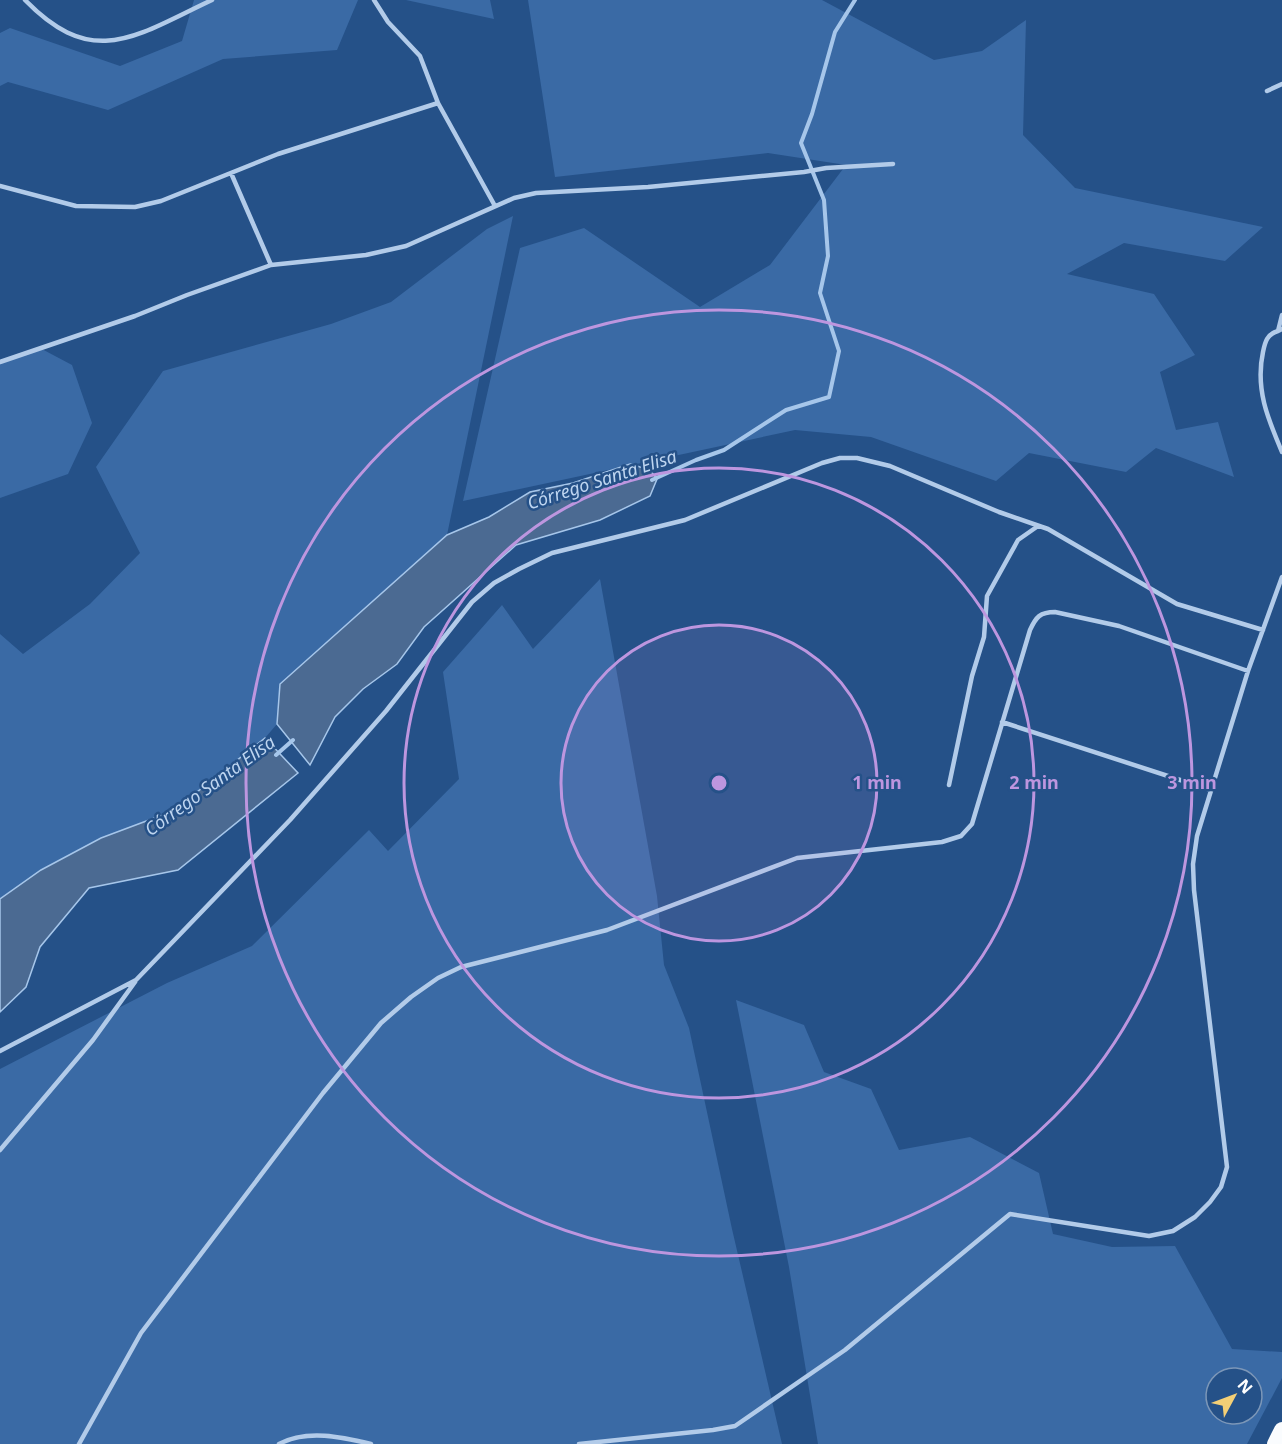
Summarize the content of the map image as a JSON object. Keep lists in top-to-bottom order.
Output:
{
  "water": ["Córrego Santa Elisa"],
  "north": "top right",
  "rings": ["1 min", "2 min", "3 min"]
}
